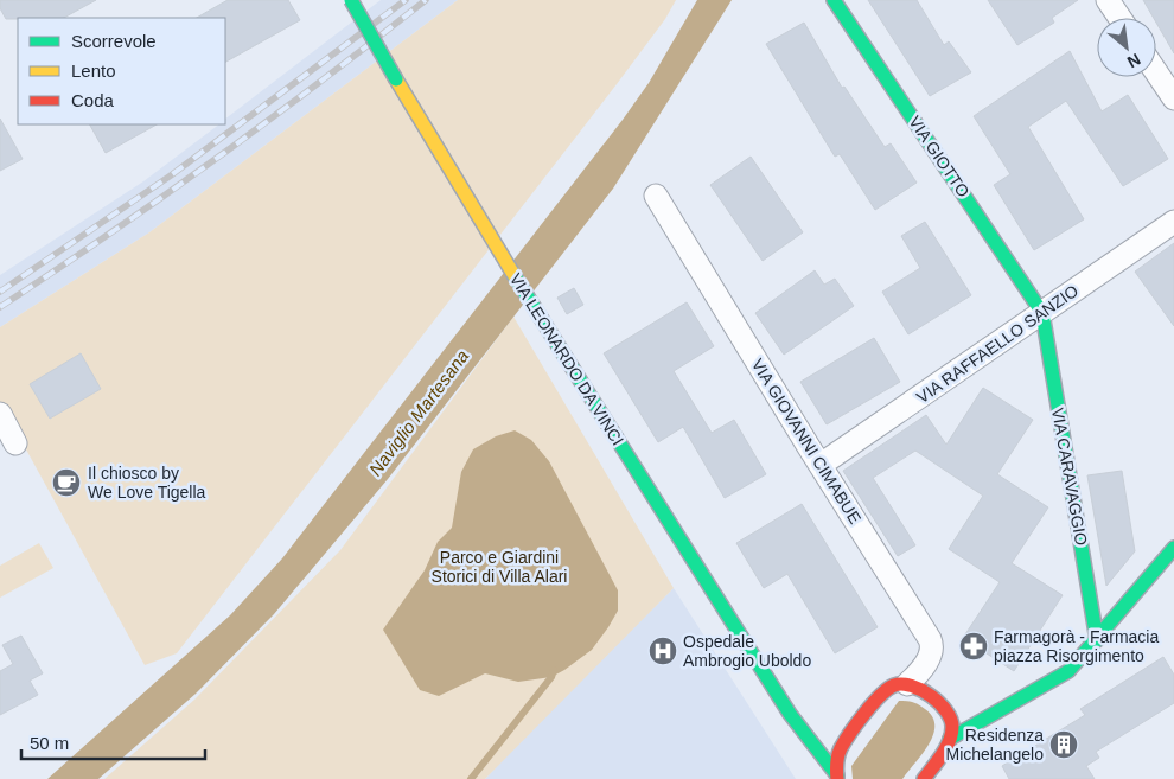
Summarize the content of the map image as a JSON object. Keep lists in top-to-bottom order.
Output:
{
  "streets": {
    "street": [
      "VIA GIOTTO",
      "VIA RAFFAELLO SANZIO",
      "VIA LEONARDO DA VINCI",
      "VIA GIOVANNI CIMABUE",
      "VIA CARAVAGGIO"
    ]
  },
  "crossings": [
    ["VIA GIOTTO", "VIA RAFFAELLO SANZIO"],
    ["VIA GIOTTO", "VIA CARAVAGGIO"],
    ["VIA RAFFAELLO SANZIO", "VIA GIOVANNI CIMABUE"],
    ["VIA RAFFAELLO SANZIO", "VIA CARAVAGGIO"]
  ],
  "water": ["Naviglio Martesana"],
  "parks": ["Parco e Giardini Storici di Villa Alari"],
  "places": {
    "cafe": ["Il chiosco by We Love Tigella"],
    "pharmacy": ["Farmagorà - Farmacia piazza Risorgimento"],
    "hospital": ["Ospedale Ambrogio Uboldo"],
    "building": ["Residenza Michelangelo"]
  },
  "legend": ["Scorrevole", "Lento", "Coda"],
  "scale_bar": "50 m",
  "north": "bottom right"
}
